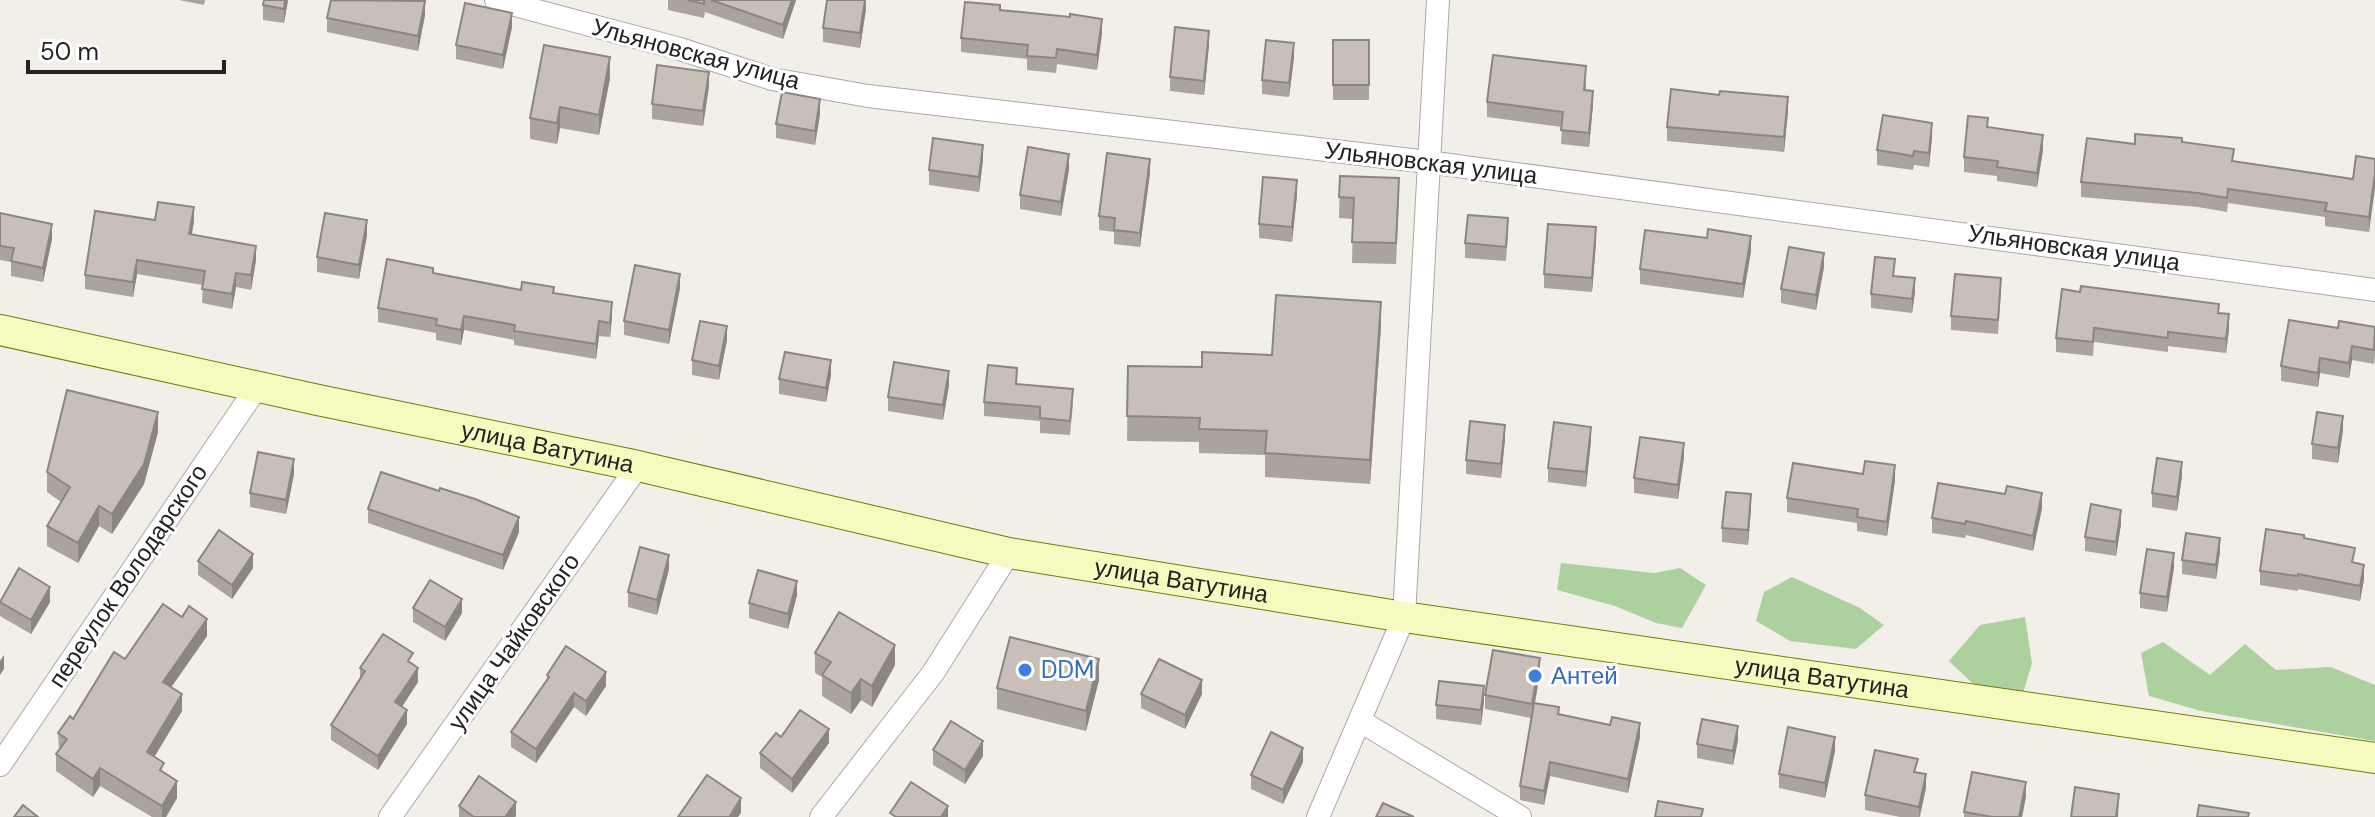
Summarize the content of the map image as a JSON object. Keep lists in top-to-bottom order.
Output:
{
  "streets": {
    "main road": ["улица Ватутина"],
    "street": ["Ульяновская улица", "переулок Володарского", "улица Чайковского"]
  },
  "crossings": [
    ["улица Ватутина", "переулок Володарского"],
    ["улица Ватутина", "улица Чайковского"]
  ],
  "places": ["DDM", "Антей"],
  "scale_bar": "50 m"
}
